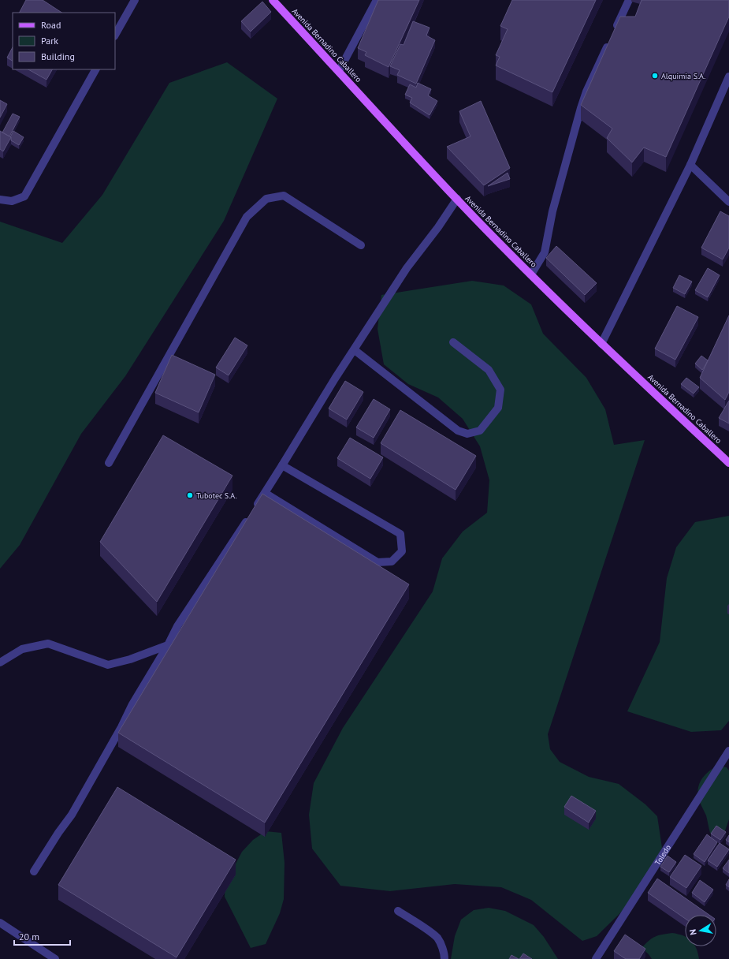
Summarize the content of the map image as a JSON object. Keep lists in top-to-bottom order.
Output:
{
  "streets": {
    "main road": ["Avenida Bernadino Caballero"],
    "street": ["Toledo"]
  },
  "places": ["Alquimia S.A.", "Tubotec S.A."],
  "legend": ["Road", "Park", "Building"],
  "scale_bar": "20 m",
  "north": "left"
}
